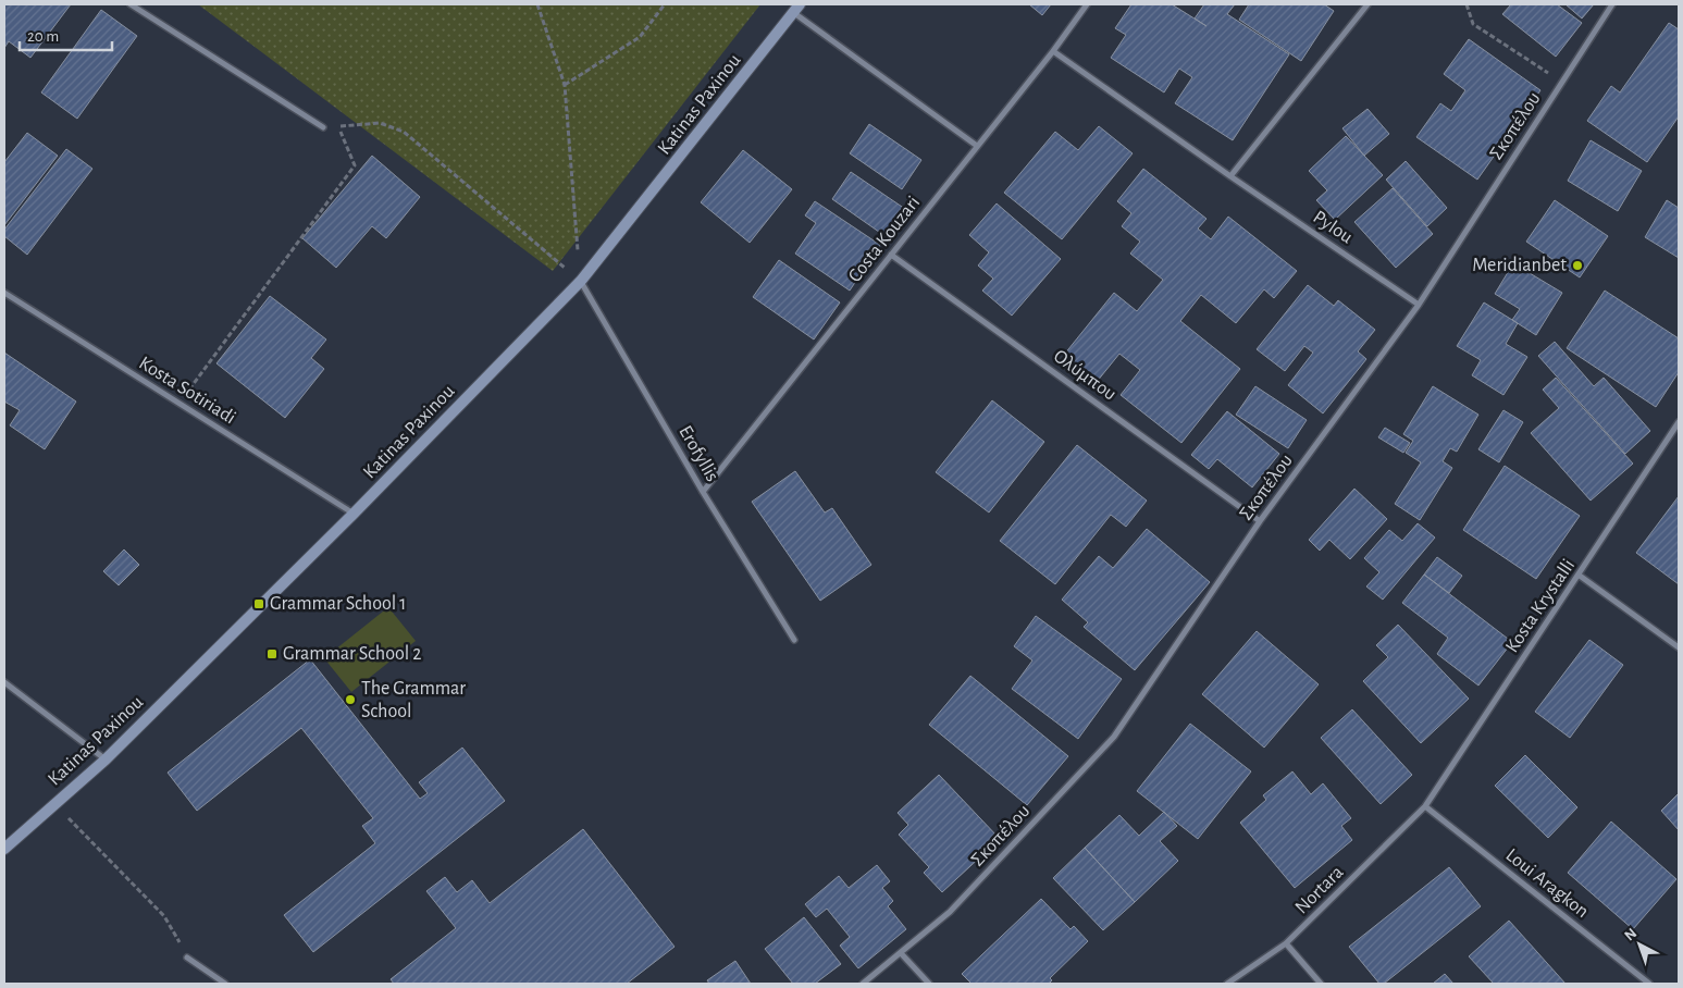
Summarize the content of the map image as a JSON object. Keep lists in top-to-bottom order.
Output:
{
  "streets": {
    "street": [
      "Katinas Paxinou",
      "Σκοπέλου",
      "Pylou",
      "Costa Kouzari",
      "Ολύμπου",
      "Kosta Sotiriadi",
      "Erofyllis",
      "Kosta Krystalli",
      "Loui Aragkon",
      "Nortara"
    ]
  },
  "crossings": [
    ["Katinas Paxinou", "Kosta Sotiriadi"],
    ["Katinas Paxinou", "Erofyllis"],
    ["Σκοπέλου", "Pylou"],
    ["Σκοπέλου", "Ολύμπου"],
    ["Pylou", "Costa Kouzari"],
    ["Costa Kouzari", "Ολύμπου"],
    ["Costa Kouzari", "Erofyllis"],
    ["Kosta Krystalli", "Loui Aragkon"],
    ["Kosta Krystalli", "Nortara"],
    ["Loui Aragkon", "Nortara"]
  ],
  "places": {
    "other": ["Meridianbet", "The Grammar School"],
    "transit": ["Grammar School 1", "Grammar School 2"]
  },
  "scale_bar": "20 m",
  "north": "top left"
}
